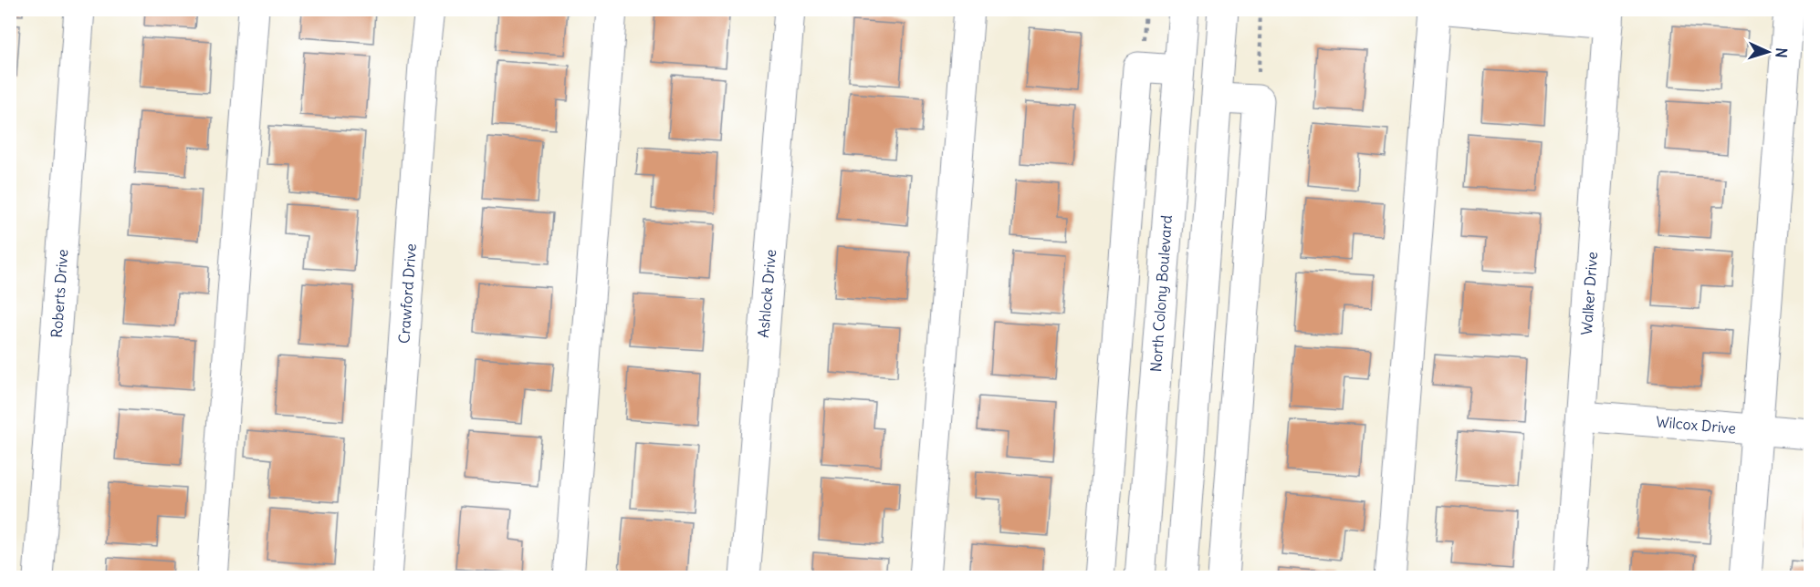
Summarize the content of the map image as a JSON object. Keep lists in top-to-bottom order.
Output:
{
  "streets": {
    "street": [
      "Roberts Drive",
      "Crawford Drive",
      "Ashlock Drive",
      "North Colony Boulevard",
      "Walker Drive",
      "Wilcox Drive"
    ]
  },
  "crossings": [
    ["Walker Drive", "Wilcox Drive"]
  ],
  "north": "right"
}
